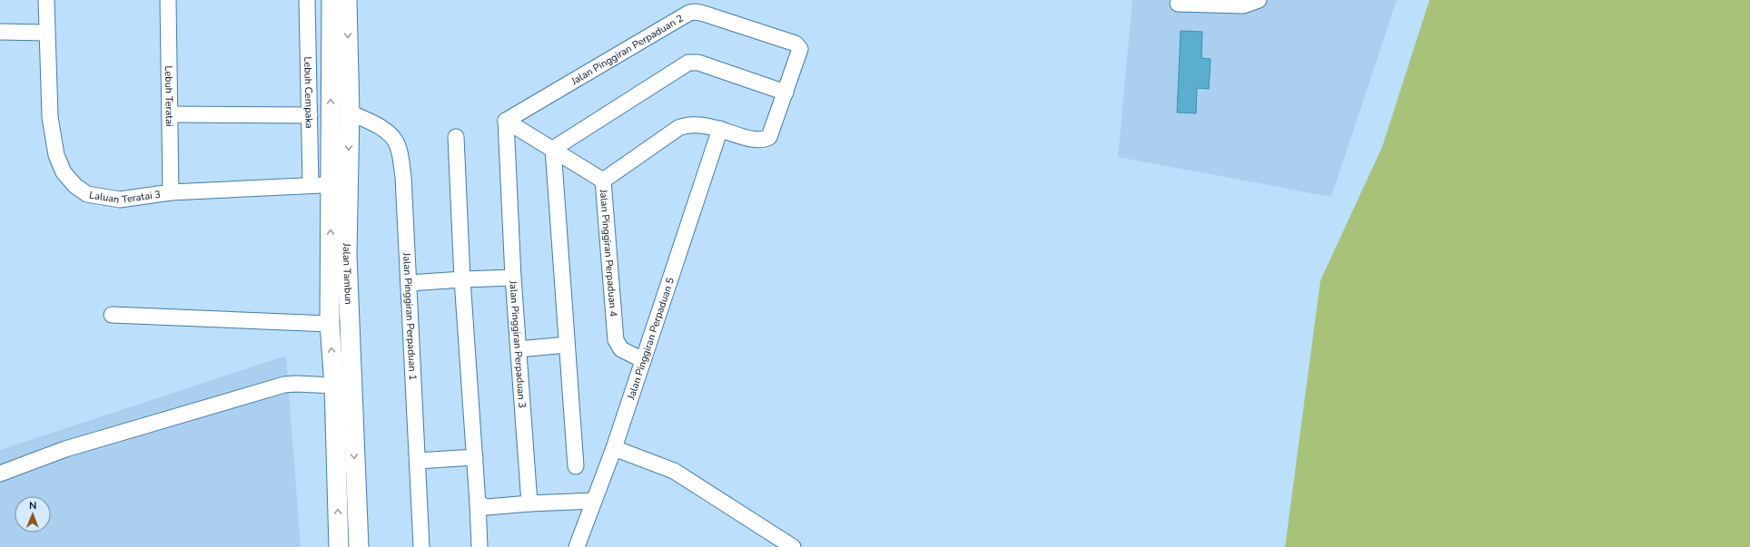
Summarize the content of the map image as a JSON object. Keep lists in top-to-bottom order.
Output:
{
  "streets": {
    "main road": ["Jalan Tambun"],
    "street": [
      "Jalan Pinggiran Perpaduan 2",
      "Lebuh Cempaka",
      "Lebuh Teratai",
      "Laluan Teratai 3",
      "Jalan Pinggiran Perpaduan 4",
      "Jalan Pinggiran Perpaduan 1",
      "Jalan Pinggiran Perpaduan 5",
      "Jalan Pinggiran Perpaduan 3"
    ]
  },
  "crossings": [
    ["Jalan Pinggiran Perpaduan 2", "Jalan Pinggiran Perpaduan 4"],
    ["Jalan Pinggiran Perpaduan 2", "Jalan Pinggiran Perpaduan 5"],
    ["Jalan Pinggiran Perpaduan 2", "Jalan Pinggiran Perpaduan 3"],
    ["Lebuh Cempaka", "Laluan Teratai 3"],
    ["Lebuh Teratai", "Laluan Teratai 3"],
    ["Laluan Teratai 3", "Jalan Tambun"],
    ["Jalan Pinggiran Perpaduan 4", "Jalan Pinggiran Perpaduan 5"],
    ["Jalan Tambun", "Jalan Pinggiran Perpaduan 1"]
  ],
  "north": "top"
}
